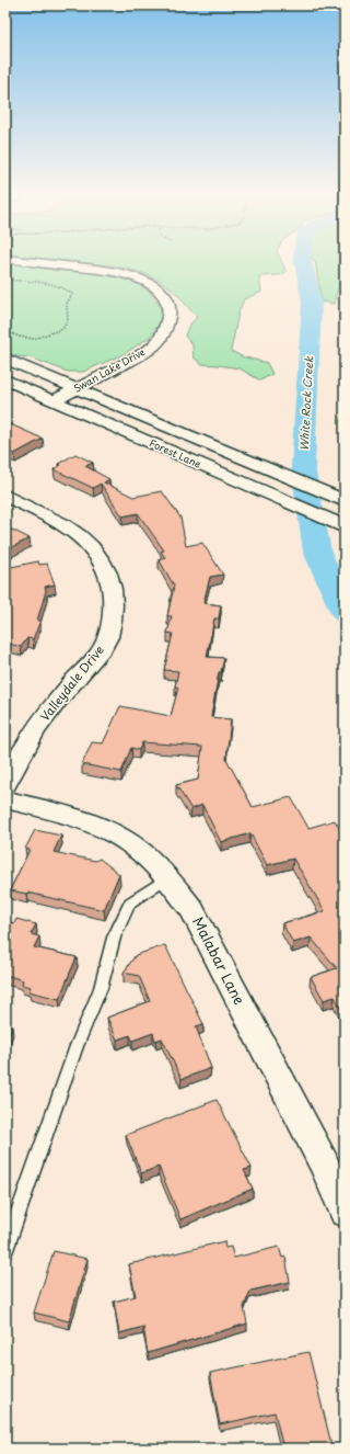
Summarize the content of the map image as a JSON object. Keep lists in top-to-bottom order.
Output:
{
  "streets": {
    "main road": ["Forest Lane"],
    "street": ["Swan Lake Drive", "Valleydale Drive", "Malabar Lane"]
  },
  "crossings": [
    ["Swan Lake Drive", "Forest Lane"]
  ],
  "water": ["White Rock Creek"]
}
